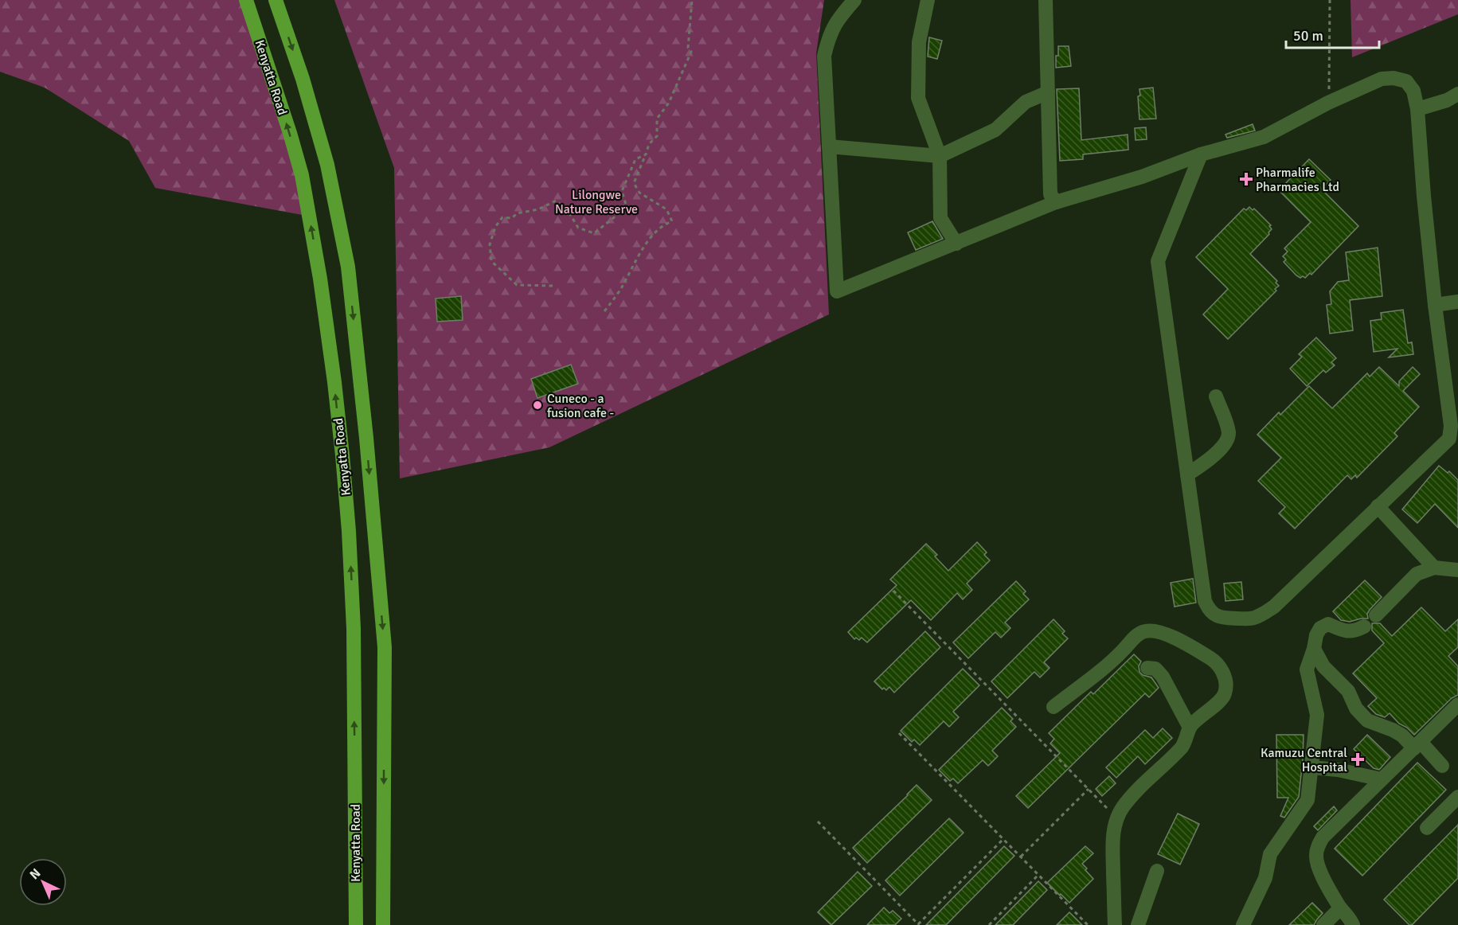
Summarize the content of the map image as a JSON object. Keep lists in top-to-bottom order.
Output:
{
  "streets": {
    "main road": ["Kenyatta Road"]
  },
  "parks": ["Lilongwe Nature Reserve"],
  "places": {
    "health": ["Pharmalife Pharmacies Ltd", "Kamuzu Central Hospital"],
    "other": ["Cuneco - a fusion cafe -"]
  },
  "scale_bar": "50 m",
  "north": "top left"
}
